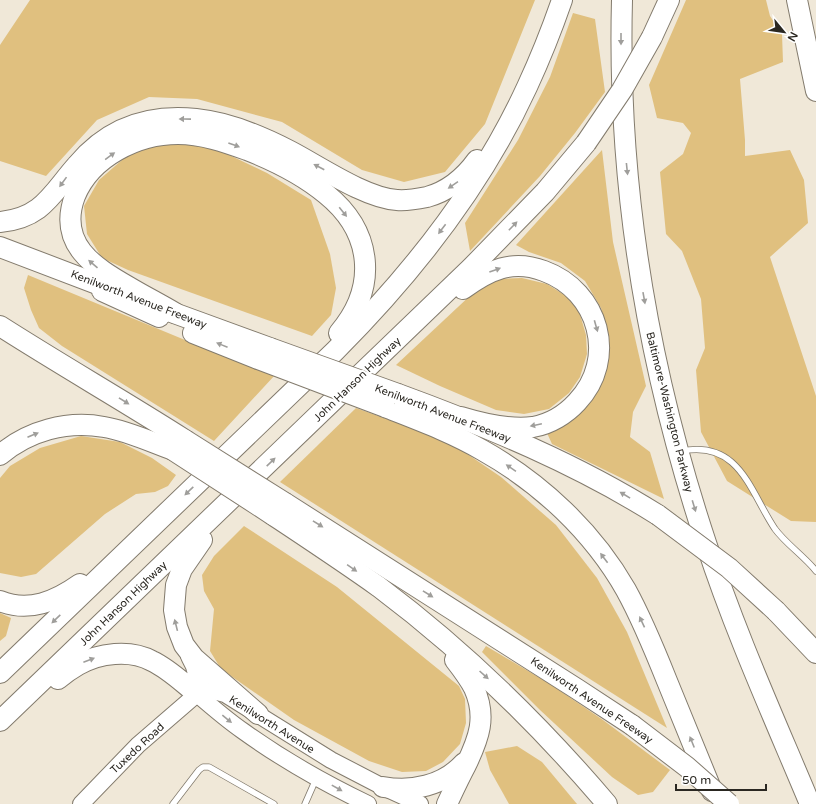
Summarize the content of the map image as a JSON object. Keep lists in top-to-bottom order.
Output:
{
  "streets": {
    "highway": ["Kenilworth Avenue Freeway", "John Hanson Highway", "Baltimore-Washington Parkway"],
    "main road": ["Kenilworth Avenue", "Tuxedo Road"]
  },
  "crossings": [
    ["Kenilworth Avenue", "Tuxedo Road"]
  ],
  "one_way": ["Baltimore-Washington Parkway"],
  "scale_bar": "50 m",
  "north": "bottom right"
}
